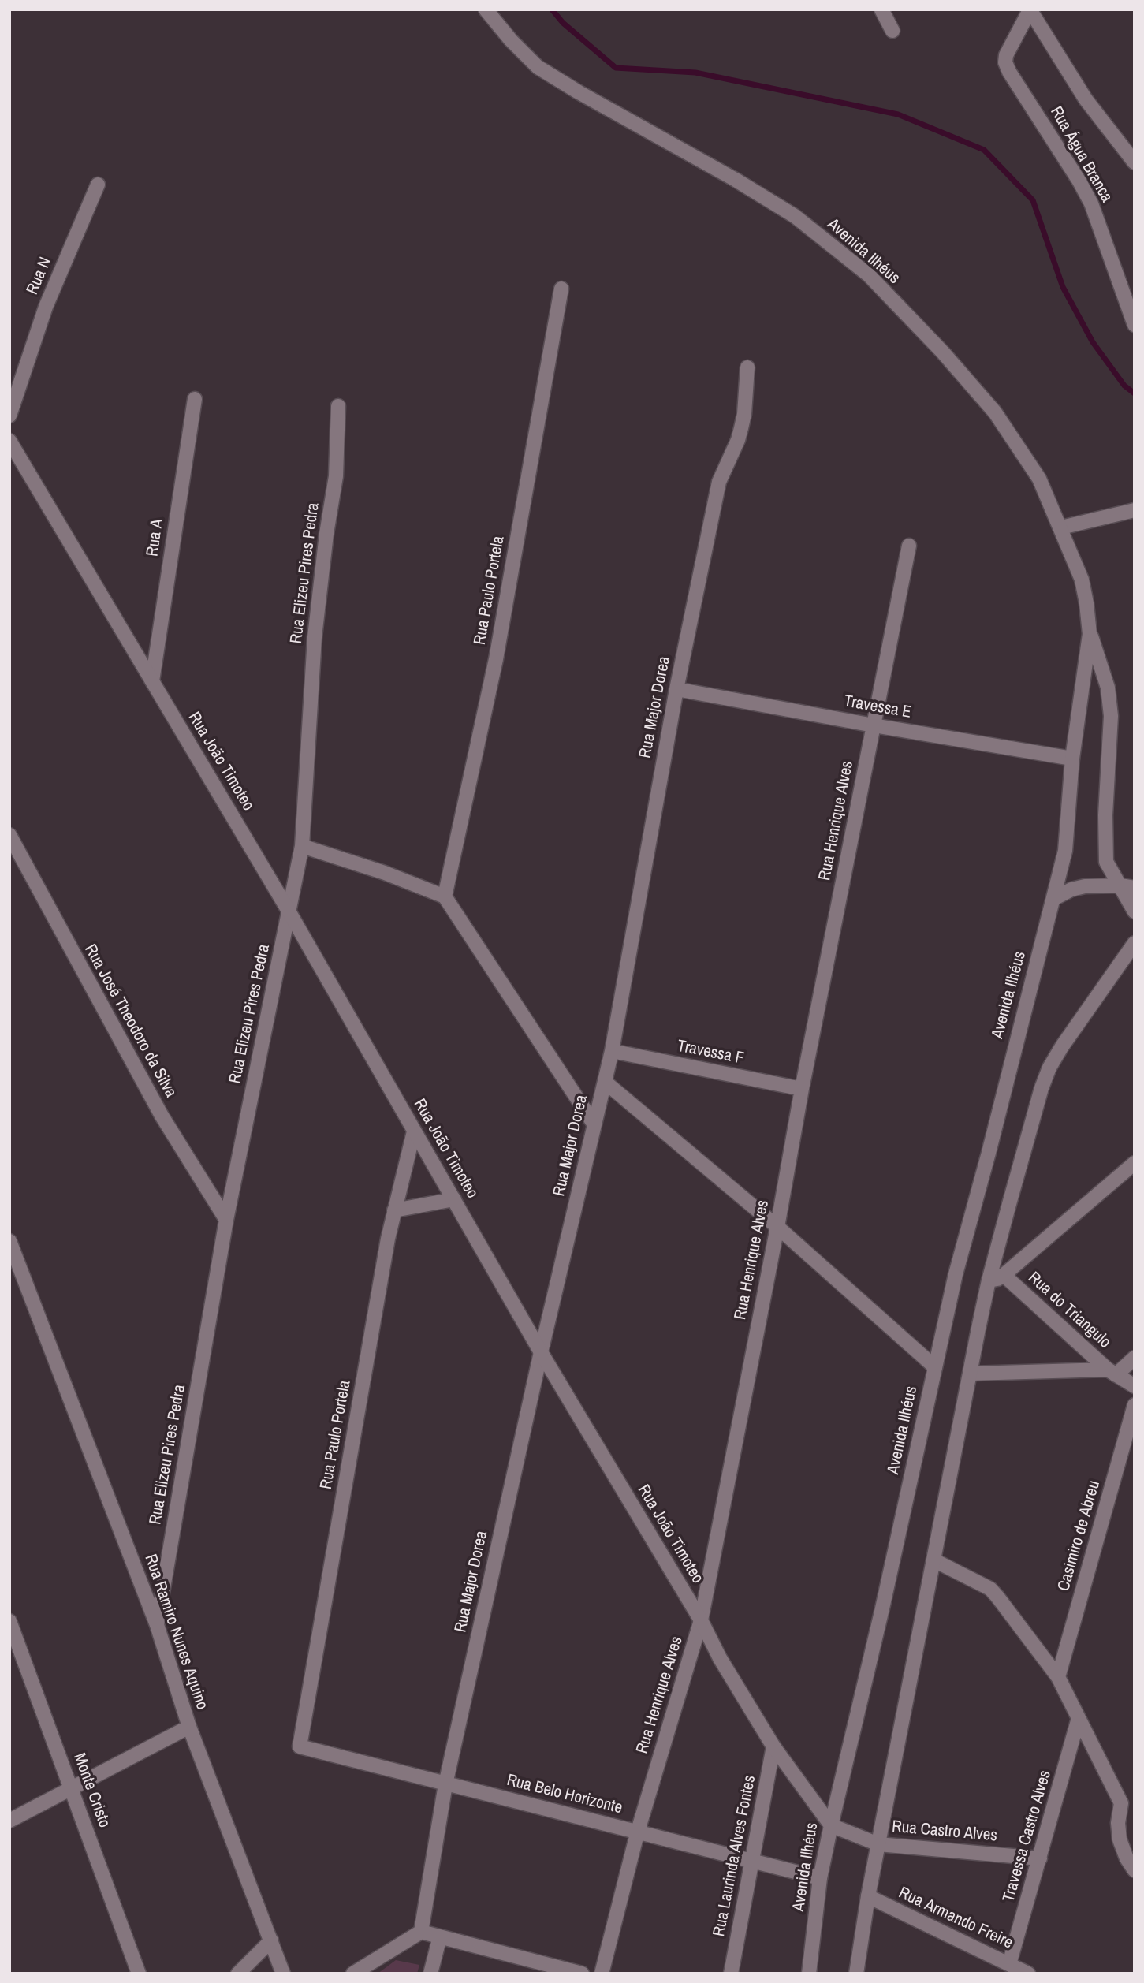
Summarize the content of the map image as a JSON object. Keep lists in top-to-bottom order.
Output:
{
  "streets": {
    "street": [
      "Rua Água Branca",
      "Avenida Ilhéus",
      "Rua N",
      "Rua A",
      "Rua Elizeu Pires Pedra",
      "Rua Paulo Portela",
      "Rua Major Dorea",
      "Travessa E",
      "Rua João Timoteo",
      "Rua Henrique Alves",
      "Rua José Theodoro da Silva",
      "Travessa F",
      "Rua do Triangulo",
      "Casimiro de Abreu",
      "Rua Ramiro Nunes Aquino",
      "Monte Cristo",
      "Rua Belo Horizonte",
      "Rua Castro Alves",
      "Travessa Castro Alves",
      "Rua Laurinda Alves Fontes",
      "Rua Armando Freire"
    ]
  },
  "crossings": [
    ["Avenida Ilhéus", "Travessa E"],
    ["Avenida Ilhéus", "Rua João Timoteo"],
    ["Avenida Ilhéus", "Rua Belo Horizonte"],
    ["Rua A", "Rua João Timoteo"],
    ["Rua Elizeu Pires Pedra", "Rua João Timoteo"],
    ["Rua Elizeu Pires Pedra", "Rua José Theodoro da Silva"],
    ["Rua Elizeu Pires Pedra", "Rua Ramiro Nunes Aquino"],
    ["Rua Paulo Portela", "Rua João Timoteo"],
    ["Rua Paulo Portela", "Rua Belo Horizonte"],
    ["Rua Major Dorea", "Travessa E"],
    ["Rua Major Dorea", "Rua João Timoteo"],
    ["Rua Major Dorea", "Travessa F"],
    ["Rua Major Dorea", "Rua Belo Horizonte"],
    ["Travessa E", "Rua Henrique Alves"],
    ["Rua João Timoteo", "Rua Henrique Alves"],
    ["Rua João Timoteo", "Rua Laurinda Alves Fontes"],
    ["Rua Henrique Alves", "Travessa F"],
    ["Rua Henrique Alves", "Rua Belo Horizonte"],
    ["Rua Belo Horizonte", "Rua Laurinda Alves Fontes"],
    ["Rua Castro Alves", "Travessa Castro Alves"],
    ["Travessa Castro Alves", "Rua Armando Freire"]
  ]
}
